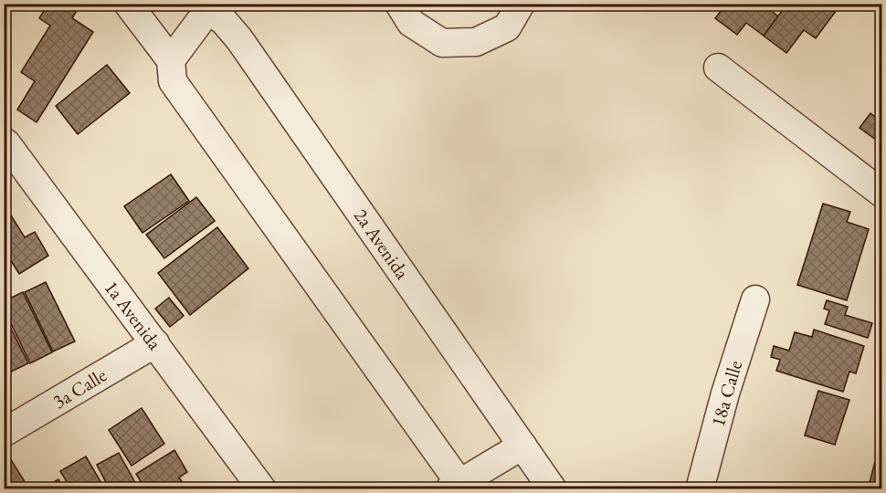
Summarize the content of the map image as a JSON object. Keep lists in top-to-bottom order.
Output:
{
  "streets": {
    "street": [
      "2a Avenida",
      "1a Avenida",
      "3a Calle",
      "18a Calle"
    ]
  },
  "crossings": [
    ["1a Avenida", "3a Calle"]
  ]
}
